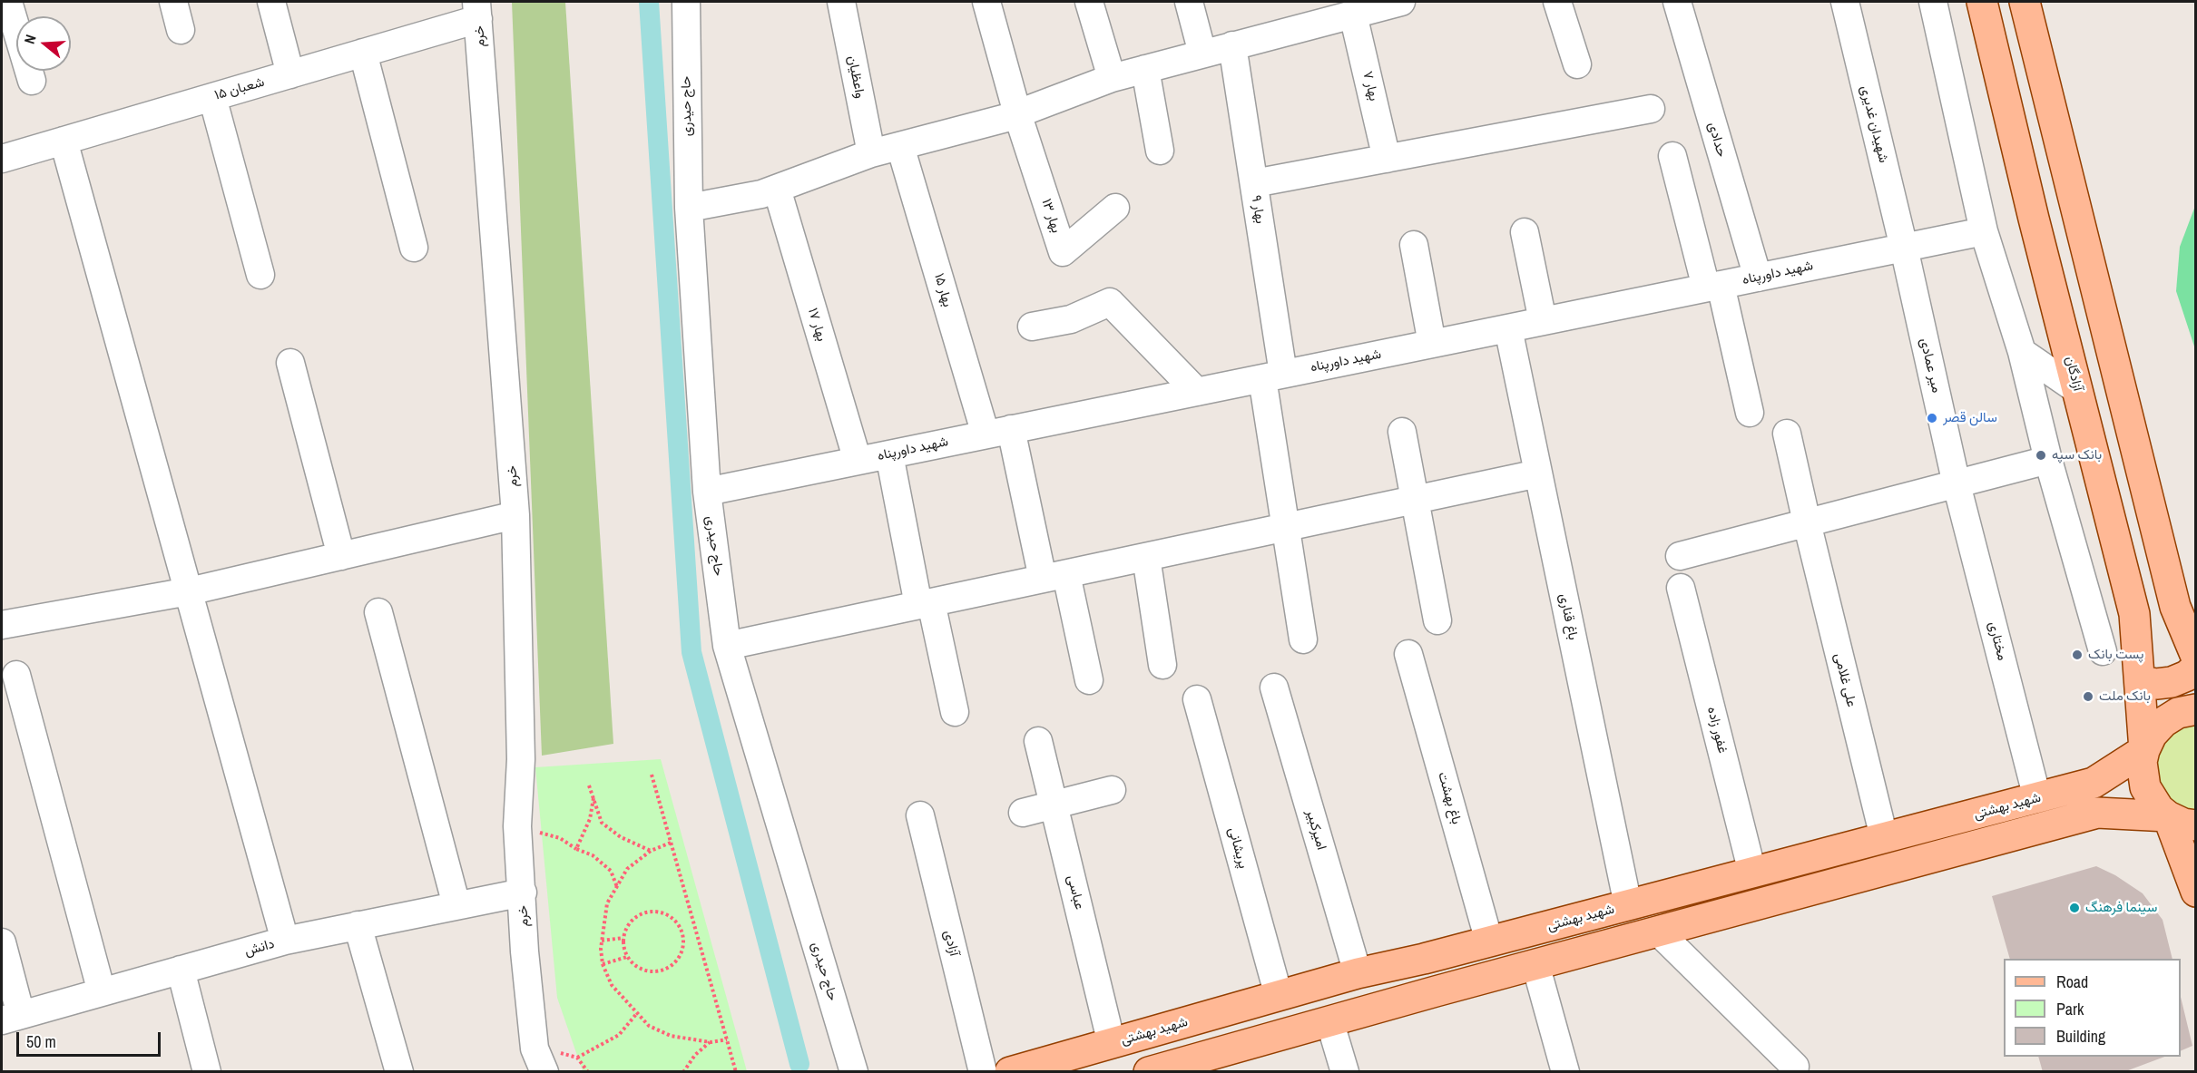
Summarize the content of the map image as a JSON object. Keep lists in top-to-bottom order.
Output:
{
  "streets": {
    "main road": ["آزادگان", "شهید بهشتی"],
    "street": [
      "خرم",
      "واعظیان",
      "بهار ۷",
      "۱۵ شعبان",
      "حاج حیدری",
      "شهیدان غدیری",
      "حدادی",
      "بهار ۹",
      "بهار ۱۳",
      "شهید داورپناه",
      "بهار ۱۵",
      "بهار ۱۷",
      "میر عمادی",
      "باغ قناری",
      "مختاری",
      "علی غلامی",
      "غفور زاده",
      "باغ بهشت",
      "امیرکبیر",
      "پریشانی",
      "عباسی",
      "آزادی",
      "دانش"
    ]
  },
  "crossings": [
    ["خرم", "۱۵ شعبان"],
    ["خرم", "دانش"],
    ["حاج حیدری", "شهید داورپناه"],
    ["شهیدان غدیری", "شهید داورپناه"],
    ["شهیدان غدیری", "میر عمادی"],
    ["حدادی", "شهید داورپناه"],
    ["بهار ۹", "شهید داورپناه"],
    ["شهید داورپناه", "بهار ۱۵"],
    ["شهید داورپناه", "بهار ۱۷"],
    ["شهید داورپناه", "میر عمادی"],
    ["شهید داورپناه", "باغ قناری"],
    ["میر عمادی", "مختاری"],
    ["آزادگان", "شهید بهشتی"],
    ["باغ قناری", "شهید بهشتی"],
    ["مختاری", "شهید بهشتی"],
    ["علی غلامی", "شهید بهشتی"],
    ["غفور زاده", "شهید بهشتی"],
    ["باغ بهشت", "شهید بهشتی"],
    ["شهید بهشتی", "امیرکبیر"],
    ["شهید بهشتی", "پریشانی"],
    ["شهید بهشتی", "عباسی"]
  ],
  "places": [
    "سالن قصر",
    "بانک سپه",
    "پست بانک",
    "بانک ملت",
    "سینما فرهنگ"
  ],
  "legend": ["Road", "Park", "Building"],
  "scale_bar": "50 m",
  "north": "left"
}
